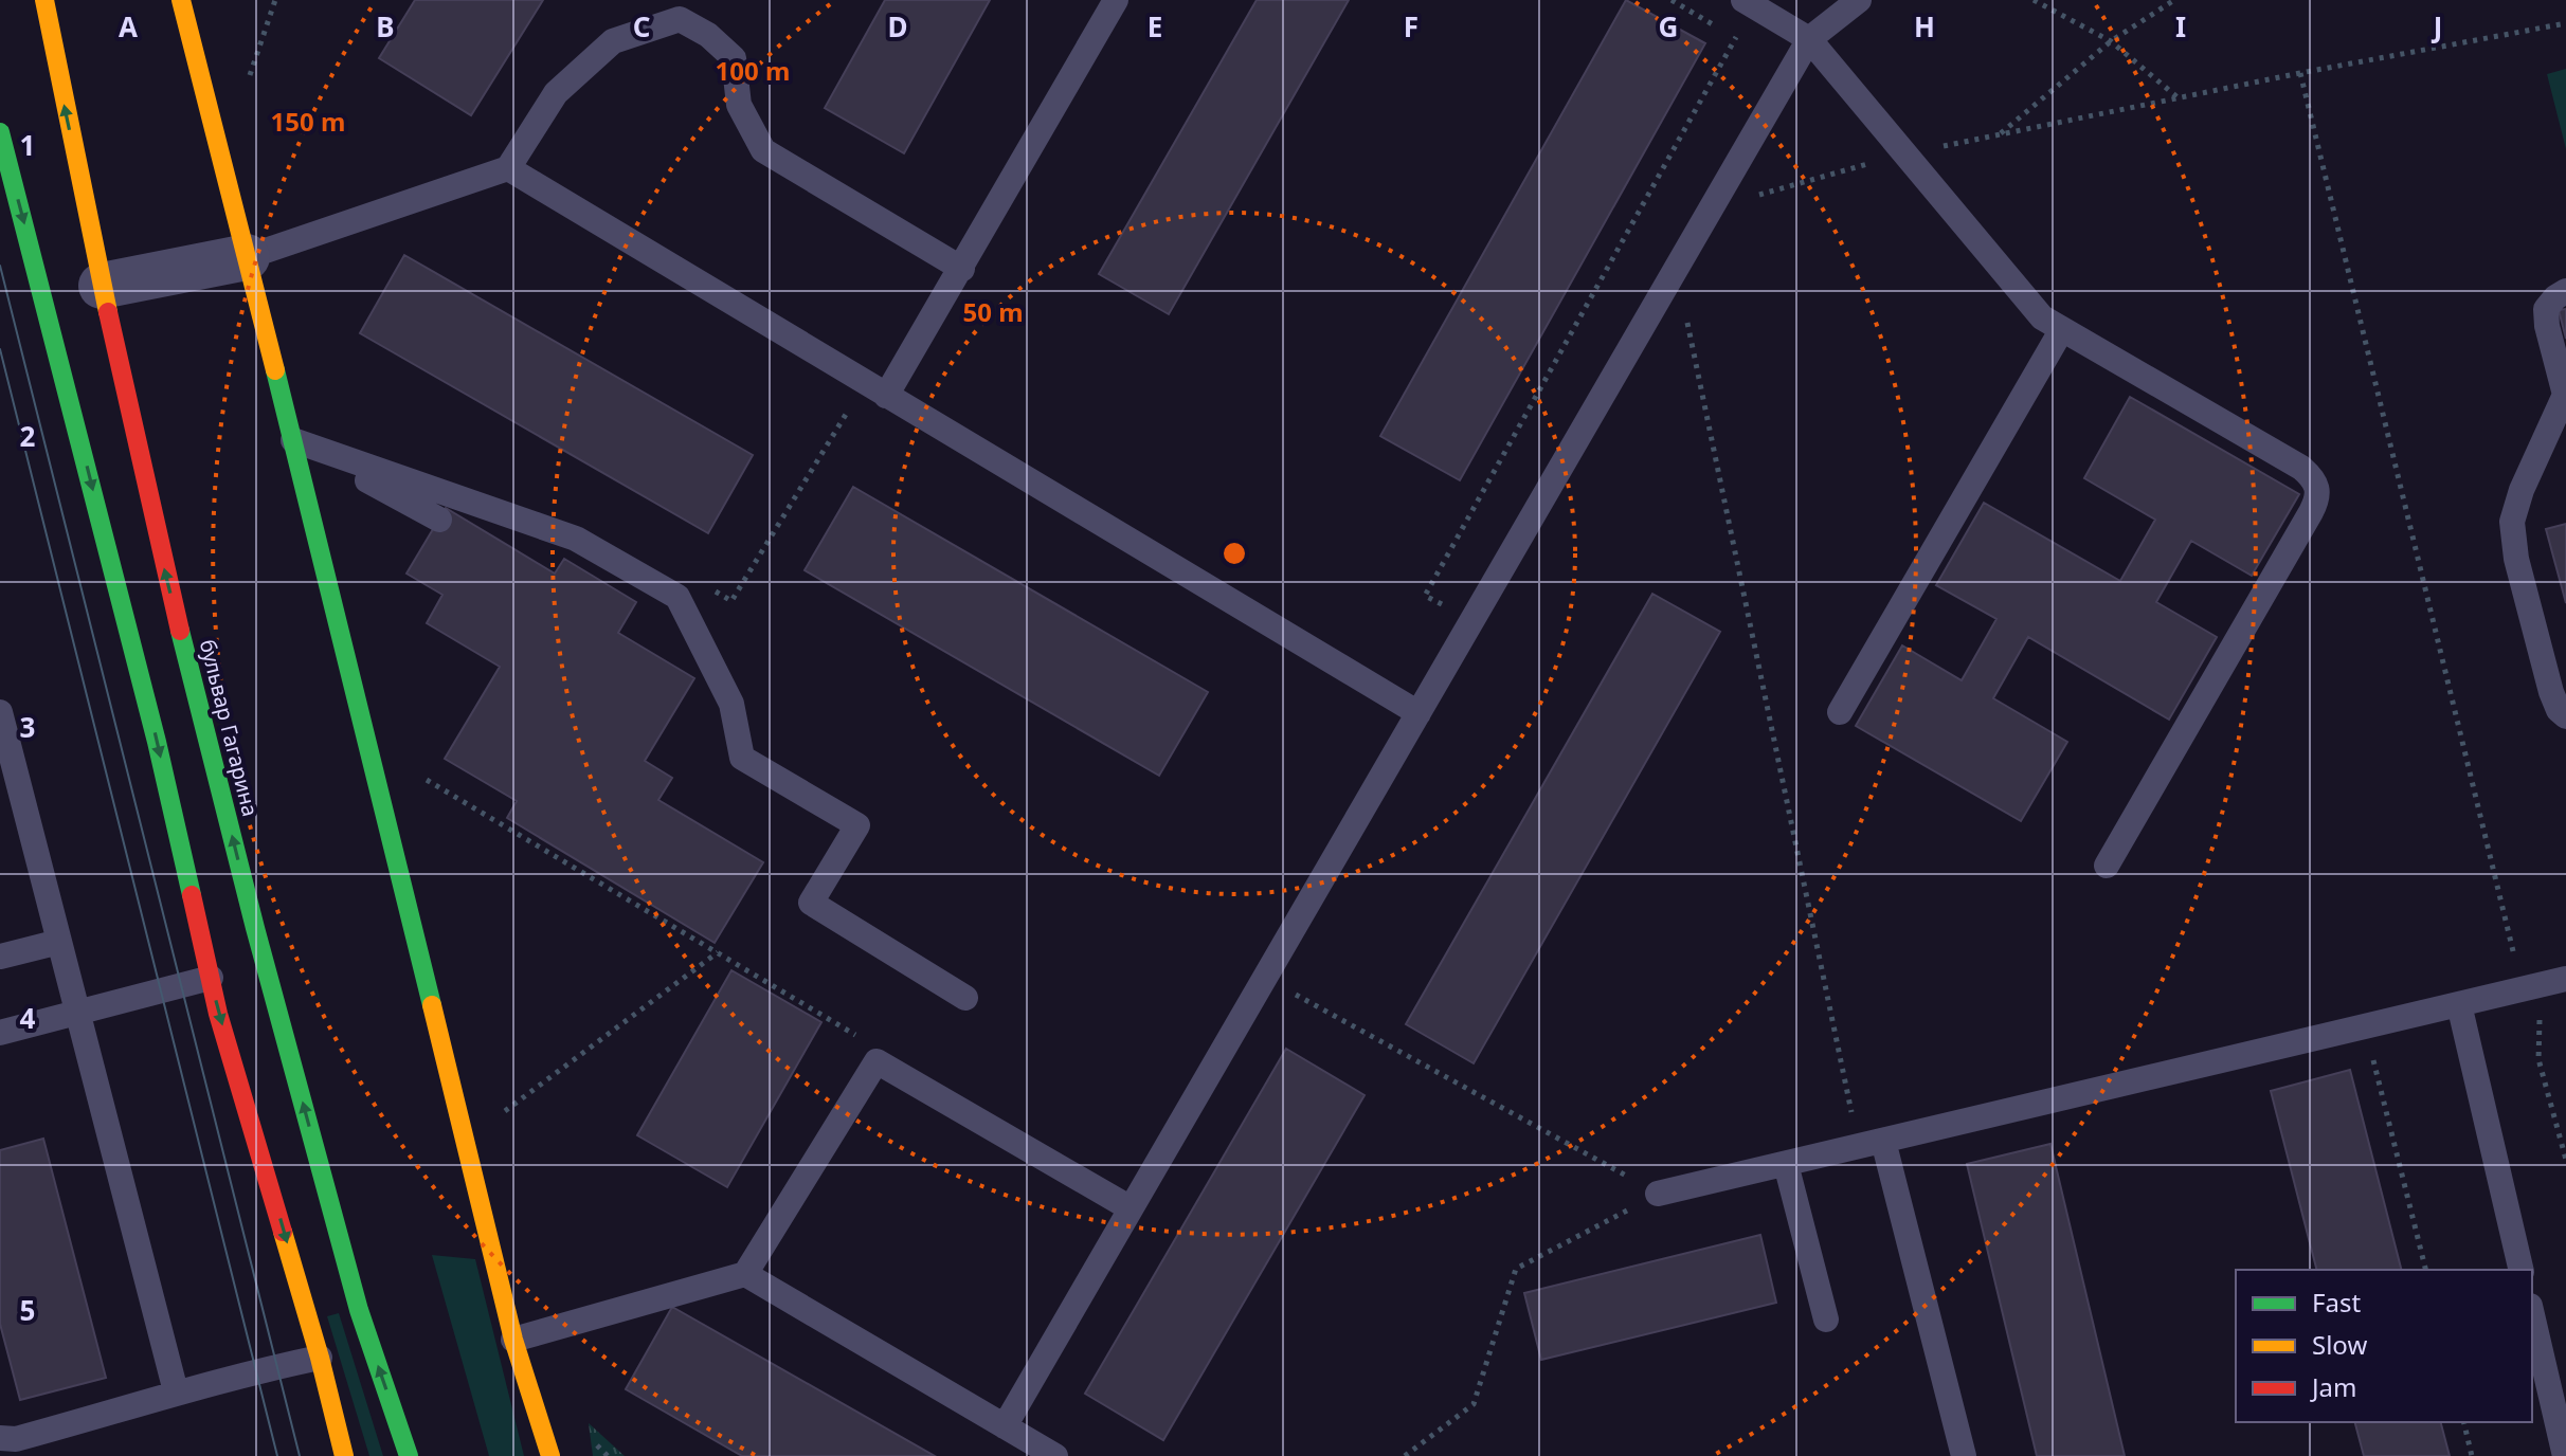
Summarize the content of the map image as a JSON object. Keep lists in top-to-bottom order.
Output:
{
  "streets": {
    "main road": ["бульвар Гагарина"]
  },
  "legend": ["Fast", "Slow", "Jam"],
  "grid": {
    "columns": [
      "A",
      "B",
      "C",
      "D",
      "E",
      "F",
      "G",
      "H",
      "I",
      "J"
    ],
    "rows": [
      "1",
      "2",
      "3",
      "4",
      "5"
    ]
  },
  "rings": ["100 m", "150 m", "50 m"]
}
